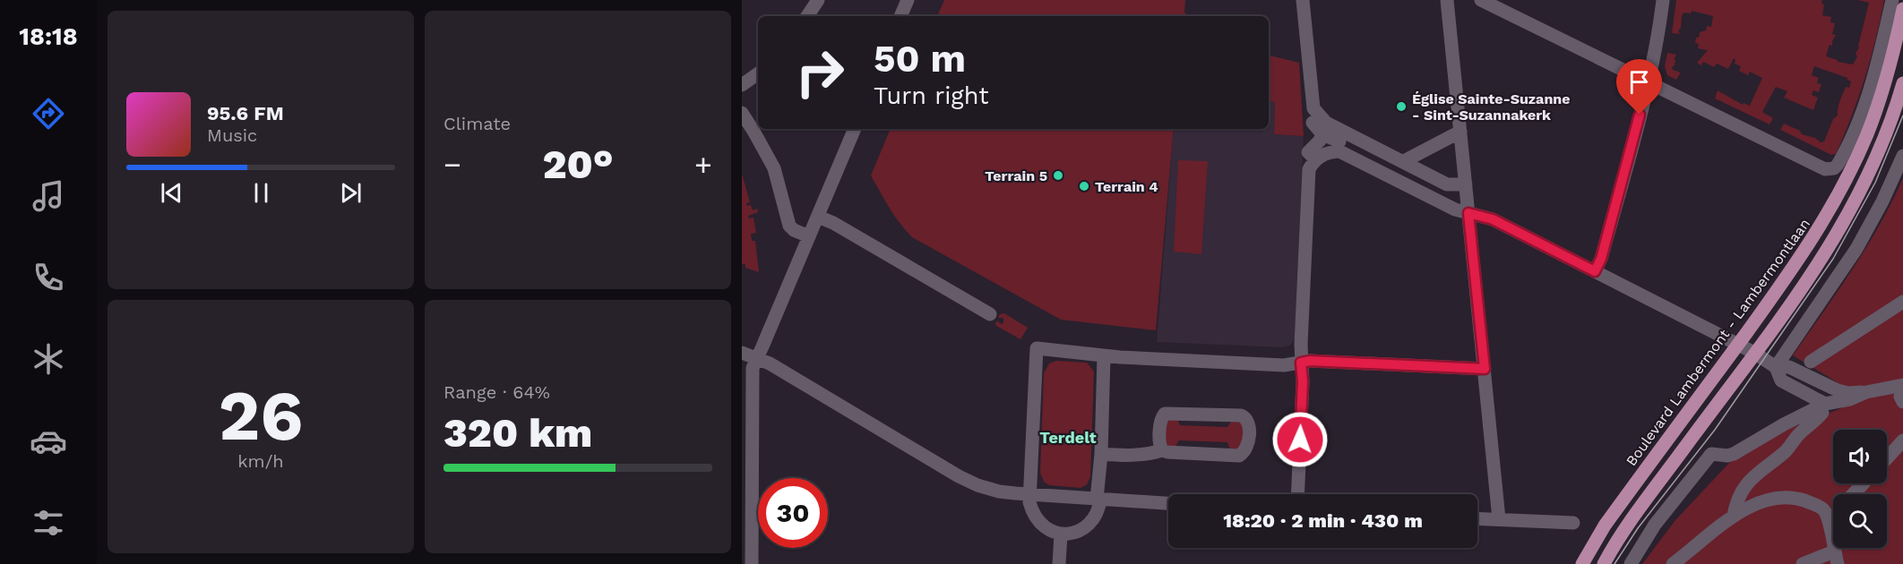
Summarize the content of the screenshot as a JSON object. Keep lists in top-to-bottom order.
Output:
{
  "streets": {
    "main road": ["Boulevard Lambermont - Lambermontlaan"]
  },
  "districts": ["Terdelt"],
  "places": ["Église Sainte-Suzanne - Sint-Suzannakerk", "Terrain 5", "Terrain 4"],
  "page": {
    "tabs": "18:18",
    "tile": [
      "Climate",
      ["26", "km/h"],
      ["Range · 64%", "320 km"]
    ],
    "turn": ["50 m", "Turn right"],
    "song": ["95.6 FM", "Music"],
    "heat": ["−", "20°", "+"],
    "limit": "30",
    "trip": "18:20 · 2 min · 430 m"
  }
}
